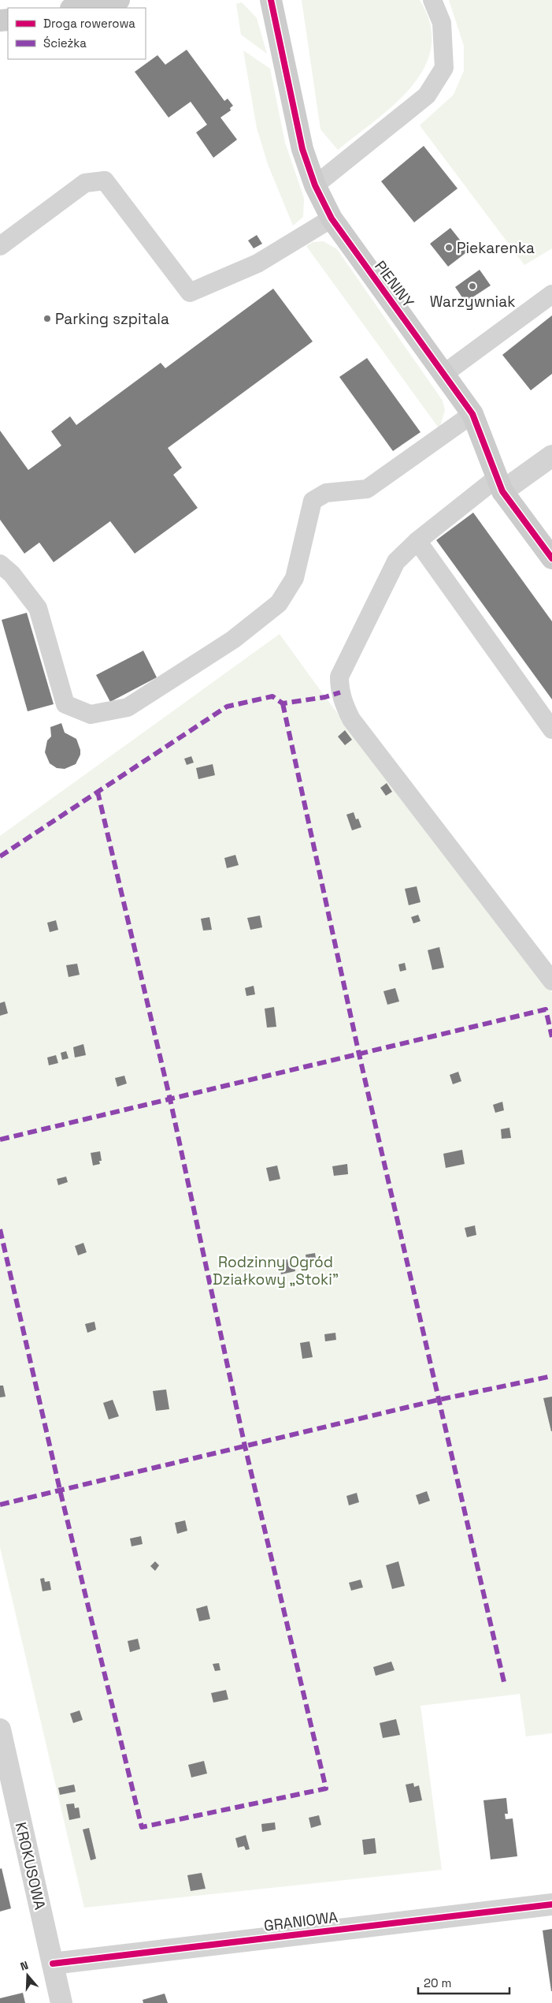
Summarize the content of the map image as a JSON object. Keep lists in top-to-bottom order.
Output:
{
  "streets": {
    "street": ["PIENINY", "KROKUSOWA", "GRANIOWA"]
  },
  "crossings": [
    ["KROKUSOWA", "GRANIOWA"]
  ],
  "parks": ["Rodzinny Ogród Działkowy „Stoki”"],
  "places": ["Piekarenka", "Warzywniak", "Parking szpitala"],
  "legend": ["Droga rowerowa", "Ścieżka"],
  "scale_bar": "20 m",
  "north": "top"
}
